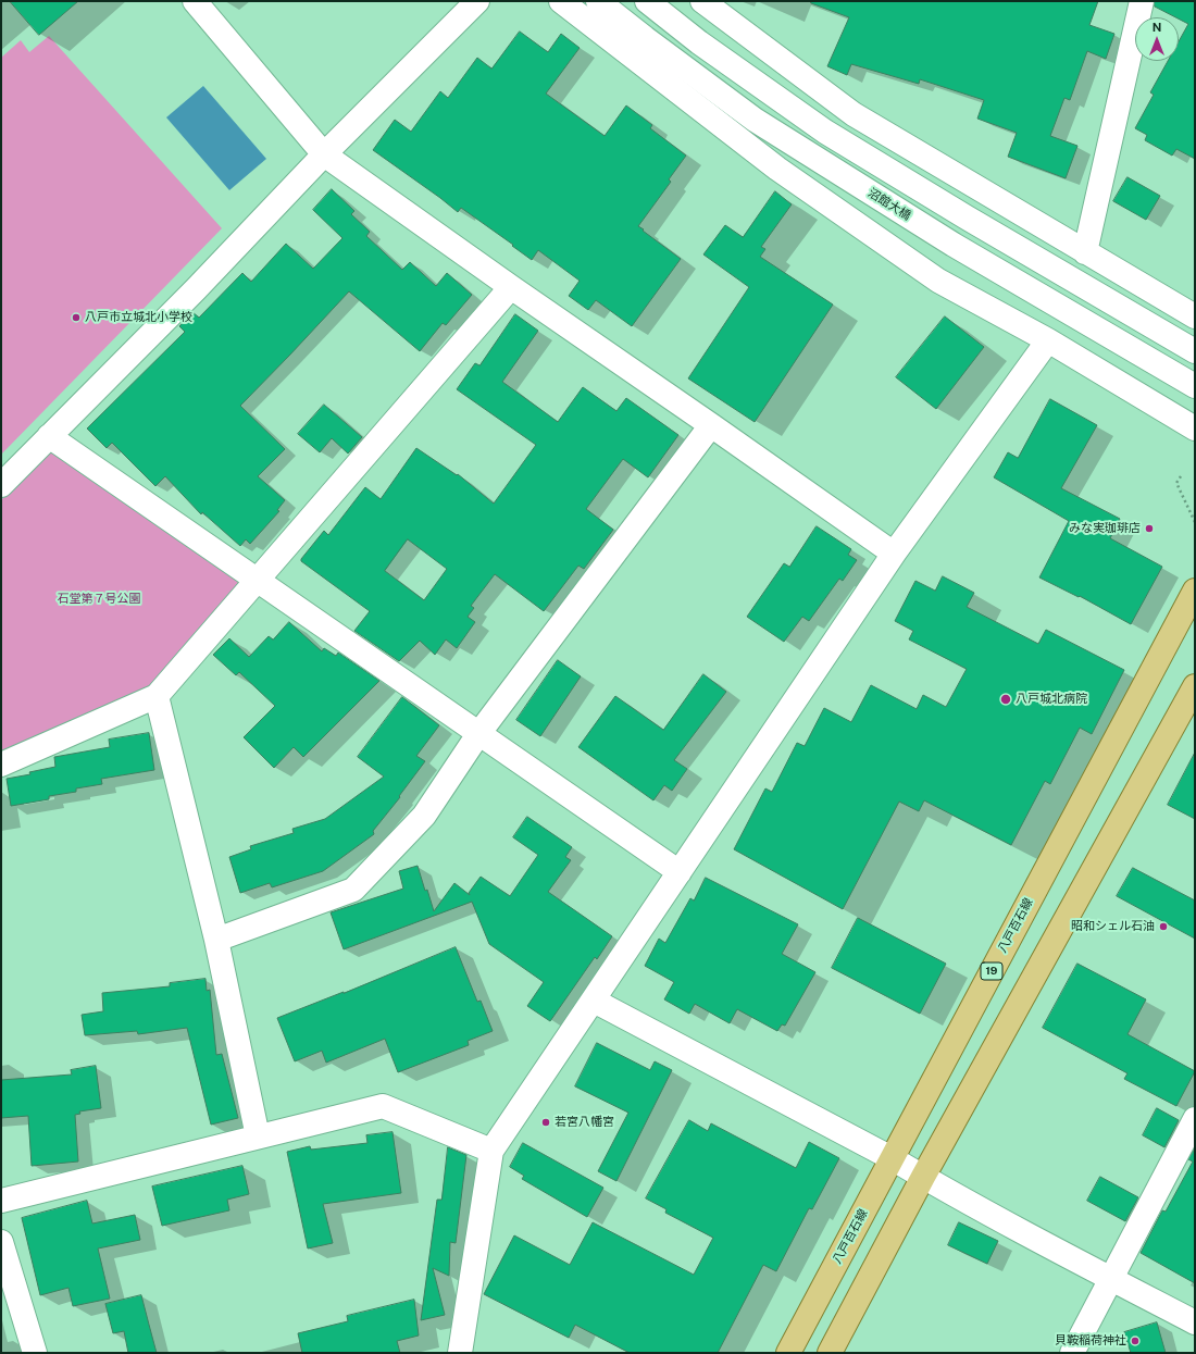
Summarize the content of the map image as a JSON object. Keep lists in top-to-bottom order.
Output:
{
  "streets": {
    "main road": ["八戸百石線", "19"],
    "street": ["沼館大橋"]
  },
  "parks": ["石堂第７号公園"],
  "places": [
    "八戸市立城北小学校",
    "みな実珈琲店",
    "八戸城北病院",
    "昭和シェル石油",
    "若宮八幡宮",
    "貝鞍稲荷神社"
  ],
  "north": "top"
}
